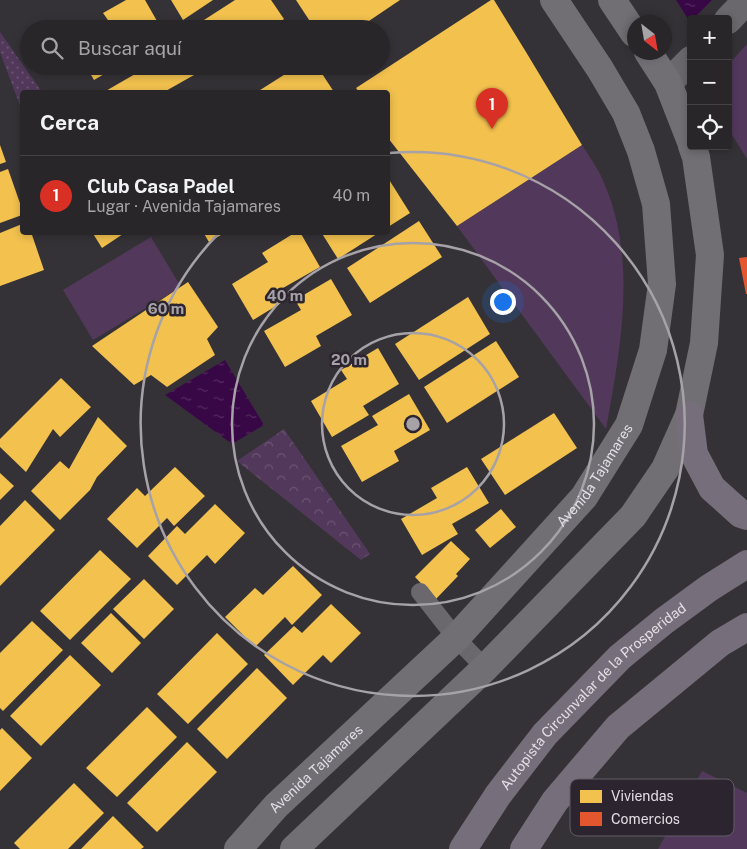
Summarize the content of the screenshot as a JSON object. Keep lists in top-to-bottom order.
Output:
{
  "streets": {
    "highway": ["Autopista Circunvalar de la Prosperidad"],
    "street": ["Avenida Tajamares"]
  },
  "legend": ["Viviendas", "Comercios"],
  "north": "bottom right",
  "page": {
    "map_buttons": ["+", "−"],
    "search": "Buscar aquí",
    "pins": "1",
    "heading": "Cerca",
    "list": [
      {
        "mark": "1",
        "name": "Club Casa Padel",
        "note": "Lugar · Avenida Tajamares",
        "value": "40 m"
      }
    ]
  },
  "rings": ["40 m", "60 m", "20 m"]
}
